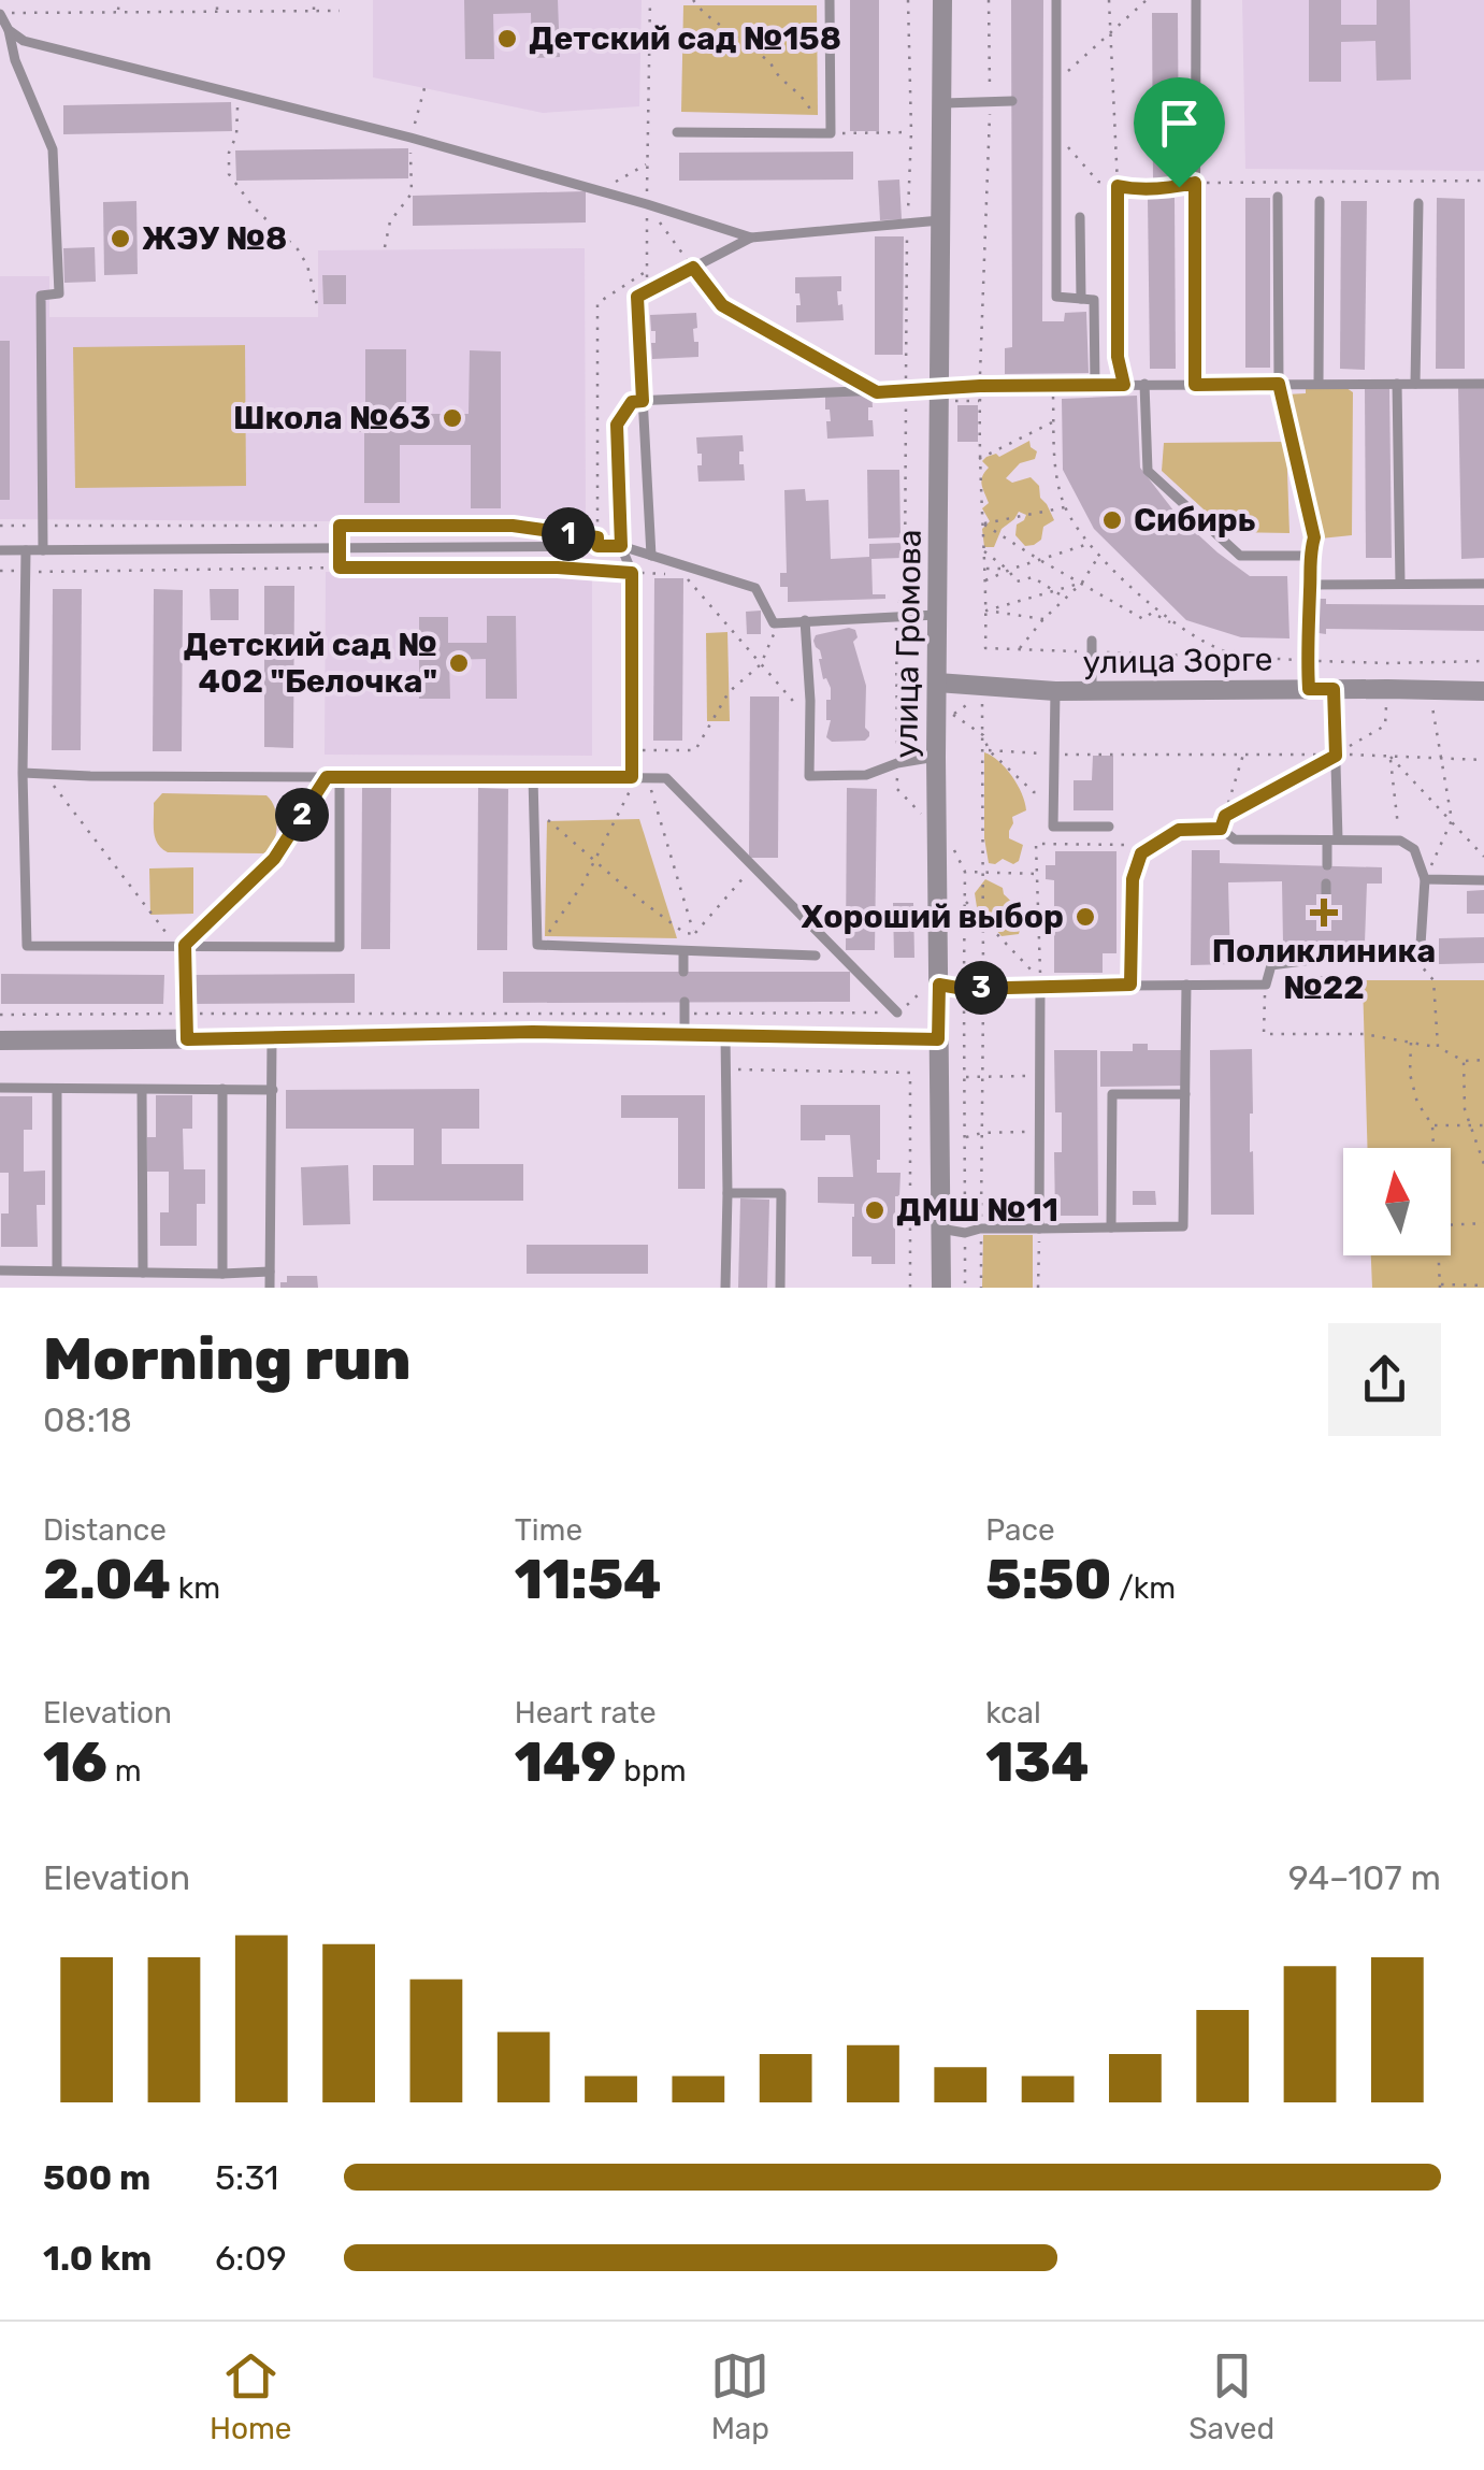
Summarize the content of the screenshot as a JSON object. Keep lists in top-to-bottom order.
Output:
{
  "streets": {
    "street": ["улица Громова", "улица Зорге"]
  },
  "crossings": [
    ["улица Громова", "улица Зорге"]
  ],
  "places": {
    "other": [
      "Детский сад №158",
      "ЖЭУ №8",
      "Школа №63",
      "Сибирь",
      "Детский сад № 402 \"Белочка\"",
      "Хороший выбор",
      "ДМШ №11"
    ],
    "health": ["Поликлиника №22"]
  },
  "north": "top",
  "page": {
    "pins": ["1", "2", "3"],
    "heading": ["Morning run", "08:18"],
    "stats": [
      ["Distance", "2.04 km"],
      ["Time", "11:54"],
      ["Pace", "5:50 /km"],
      ["Elevation", "16 m"],
      ["Heart rate", "149 bpm"],
      ["kcal", "134"]
    ],
    "chart": ["Elevation", "94–107 m"],
    "list": [
      {
        "name": "500 m",
        "note": "5:31"
      },
      {
        "name": "1.0 km",
        "note": "6:09"
      }
    ],
    "tabs": ["Home", "Map", "Saved"]
  }
}
